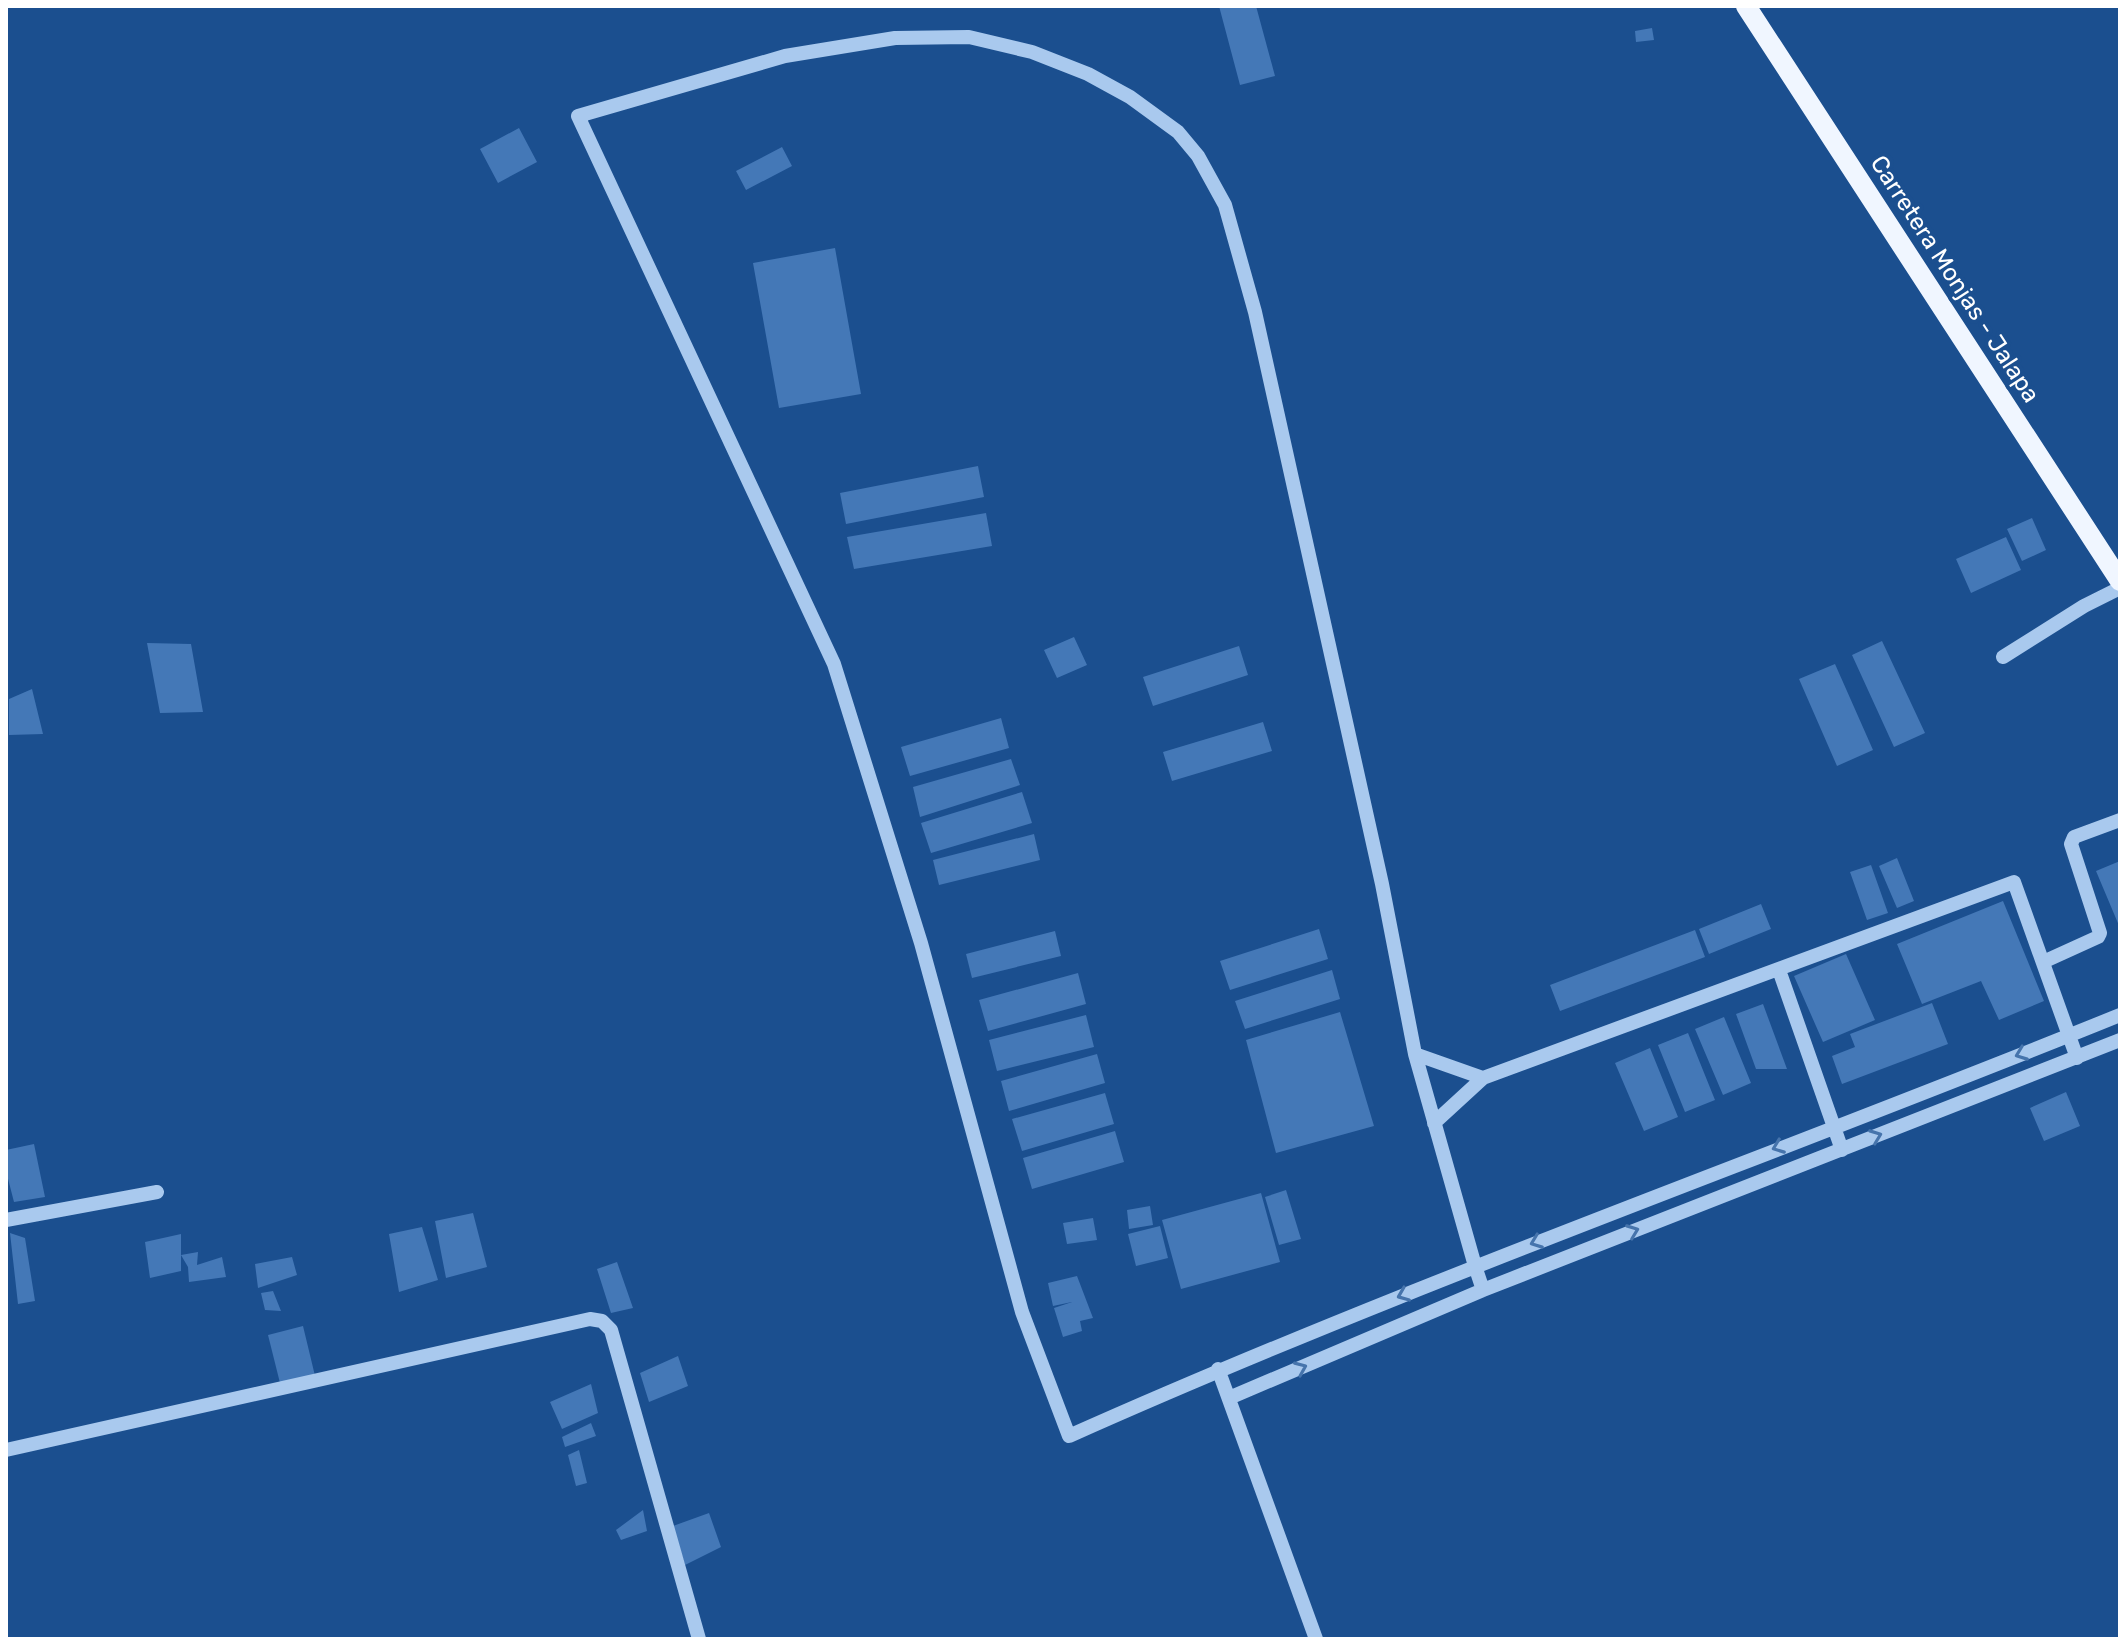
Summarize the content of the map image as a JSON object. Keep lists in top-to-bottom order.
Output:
{
  "streets": {
    "main road": ["Carretera Monjas - Jalapa"]
  }
}
